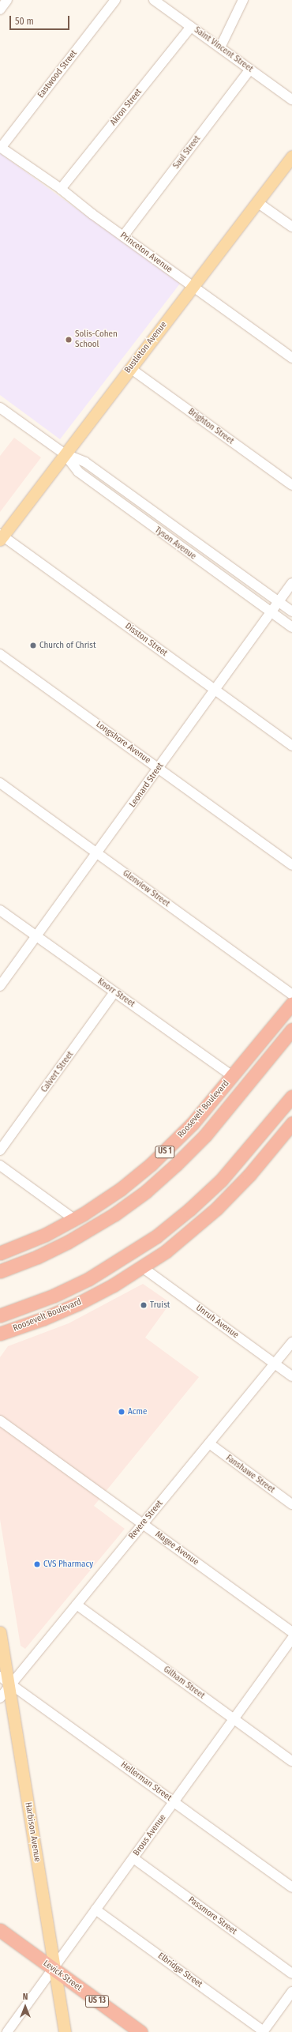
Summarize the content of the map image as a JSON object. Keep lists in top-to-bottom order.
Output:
{
  "streets": {
    "highway": [
      "Roosevelt Boulevard",
      "US 1",
      "Levick Street",
      "US 13"
    ],
    "main road": ["Bustleton Avenue", "Harbison Avenue"],
    "street": [
      "Saint Vincent Street",
      "Eastwood Street",
      "Akron Street",
      "Saul Street",
      "Princeton Avenue",
      "Brighton Street",
      "Tyson Avenue",
      "Disston Street",
      "Longshore Avenue",
      "Leonard Street",
      "Glenview Street",
      "Knorr Street",
      "Calvert Street",
      "Unruh Avenue",
      "Fanshawe Street",
      "Revere Street",
      "Magee Avenue",
      "Gilham Street",
      "Hellerman Street",
      "Brous Avenue",
      "Passmore Street",
      "Elbridge Street"
    ]
  },
  "crossings": [
    ["Saint Vincent Street", "Akron Street"],
    ["Saint Vincent Street", "Saul Street"],
    ["Eastwood Street", "Princeton Avenue"],
    ["Akron Street", "Princeton Avenue"],
    ["Saul Street", "Princeton Avenue"],
    ["Princeton Avenue", "Bustleton Avenue"],
    ["Bustleton Avenue", "Brighton Street"],
    ["Bustleton Avenue", "Tyson Avenue"],
    ["Bustleton Avenue", "Disston Street"],
    ["Tyson Avenue", "Leonard Street"],
    ["Disston Street", "Leonard Street"],
    ["Longshore Avenue", "Leonard Street"],
    ["Leonard Street", "Glenview Street"],
    ["Leonard Street", "Knorr Street"],
    ["Knorr Street", "Calvert Street"],
    ["Knorr Street", "Roosevelt Boulevard"],
    ["Roosevelt Boulevard", "Unruh Avenue"],
    ["Unruh Avenue", "Revere Street"],
    ["Fanshawe Street", "Revere Street"],
    ["Revere Street", "Magee Avenue"],
    ["Revere Street", "Gilham Street"],
    ["Revere Street", "Hellerman Street"],
    ["Revere Street", "Harbison Avenue"],
    ["Gilham Street", "Brous Avenue"],
    ["Hellerman Street", "Harbison Avenue"],
    ["Hellerman Street", "Brous Avenue"],
    ["Harbison Avenue", "Brous Avenue"],
    ["Harbison Avenue", "Levick Street"],
    ["Brous Avenue", "Passmore Street"],
    ["Brous Avenue", "Elbridge Street"],
    ["Brous Avenue", "Levick Street"]
  ],
  "places": [
    "Solis-Cohen School",
    "Church of Christ",
    "Truist",
    "Acme",
    "CVS Pharmacy"
  ],
  "scale_bar": "50 m",
  "north": "top"
}
